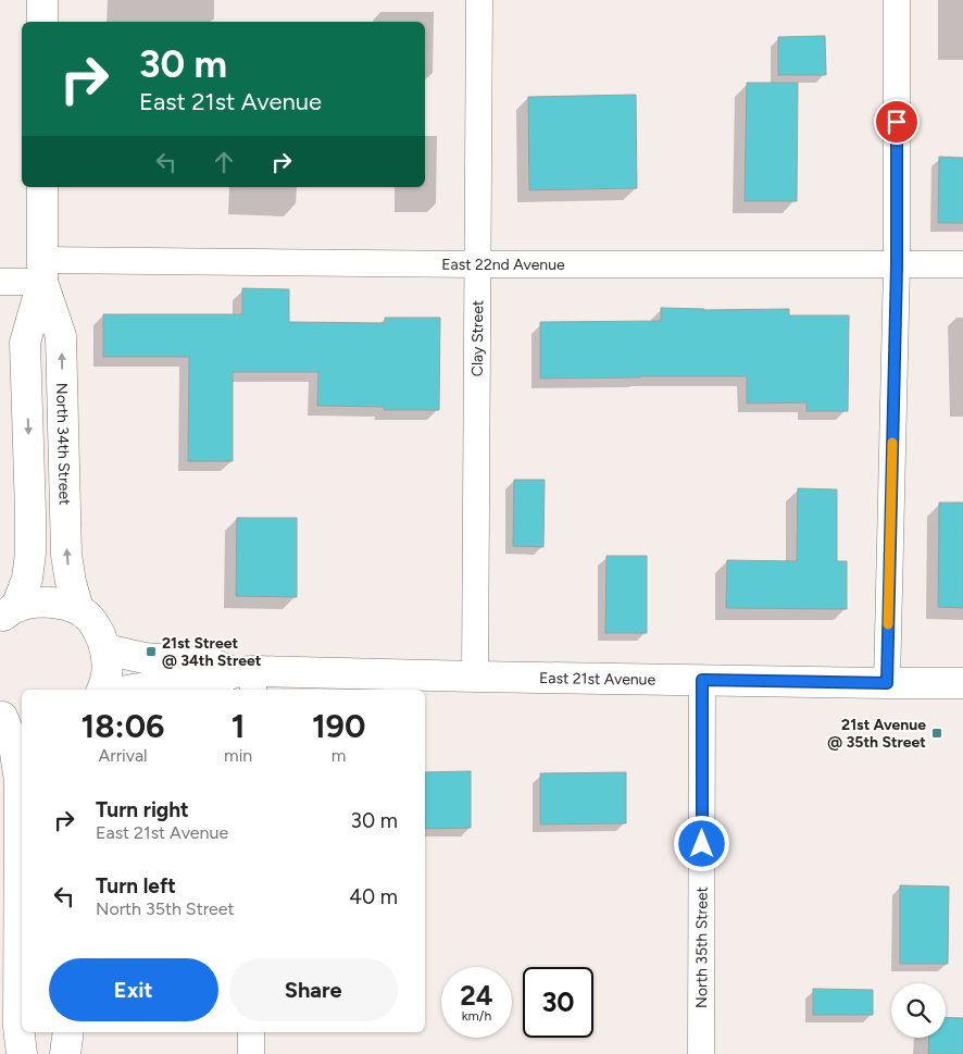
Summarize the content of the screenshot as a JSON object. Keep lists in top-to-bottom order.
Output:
{
  "streets": {
    "street": [
      "East 22nd Avenue",
      "Clay Street",
      "North 34th Street",
      "East 21st Avenue",
      "North 35th Street"
    ]
  },
  "crossings": [
    ["East 22nd Avenue", "Clay Street"],
    ["East 22nd Avenue", "North 34th Street"],
    ["Clay Street", "East 21st Avenue"],
    ["East 21st Avenue", "North 35th Street"]
  ],
  "places": {
    "transit": ["21st Street @ 34th Street", "21st Avenue @ 35th Street"]
  },
  "page": {
    "turn": ["30 m", "East 21st Avenue"],
    "eta": [
      "18:06",
      "Arrival",
      "1",
      "min",
      "190",
      "m"
    ],
    "list": [
      {
        "name": "Turn right",
        "note": "East 21st Avenue",
        "value": "30 m"
      },
      {
        "name": "Turn left",
        "note": "North 35th Street",
        "value": "40 m"
      }
    ],
    "buttons": ["Exit", "Share"],
    "speed": "24 km/h",
    "limit": "30"
  }
}
